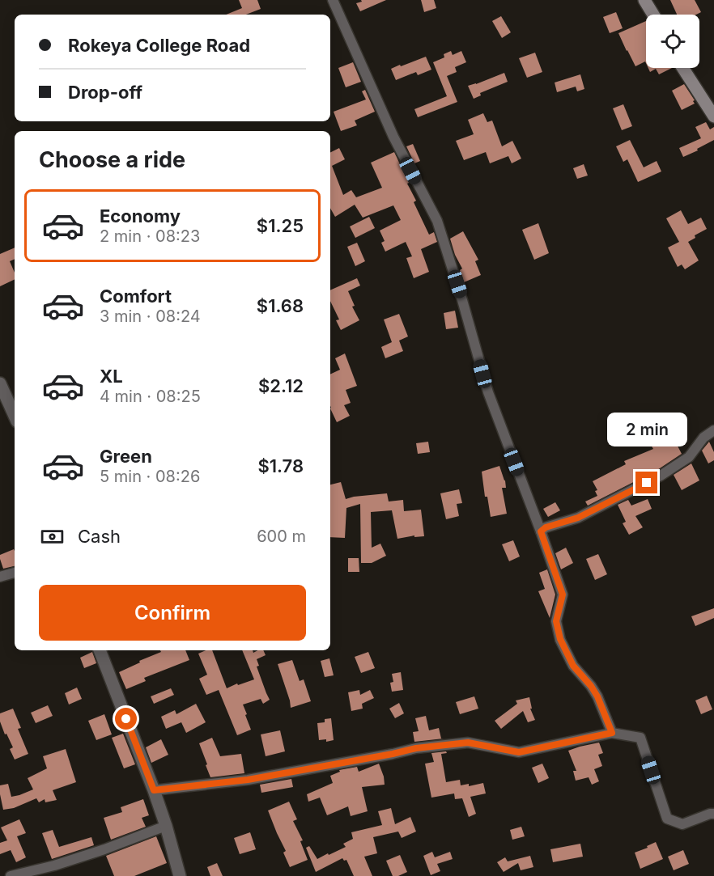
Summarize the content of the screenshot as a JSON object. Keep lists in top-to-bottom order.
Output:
{
  "page": {
    "banner": ["Rokeya College Road", "Drop-off"],
    "heading": "Choose a ride",
    "list": [
      {
        "name": "Economy",
        "note": "2 min · 08:23",
        "value": "$1.25"
      },
      {
        "name": "Comfort",
        "note": "3 min · 08:24",
        "value": "$1.68"
      },
      {
        "name": "XL",
        "note": "4 min · 08:25",
        "value": "$2.12"
      },
      {
        "name": "Green",
        "note": "5 min · 08:26",
        "value": "$1.78"
      }
    ],
    "bubble": "2 min",
    "pay": ["Cash", "600 m"],
    "buttons": "Confirm"
  }
}
